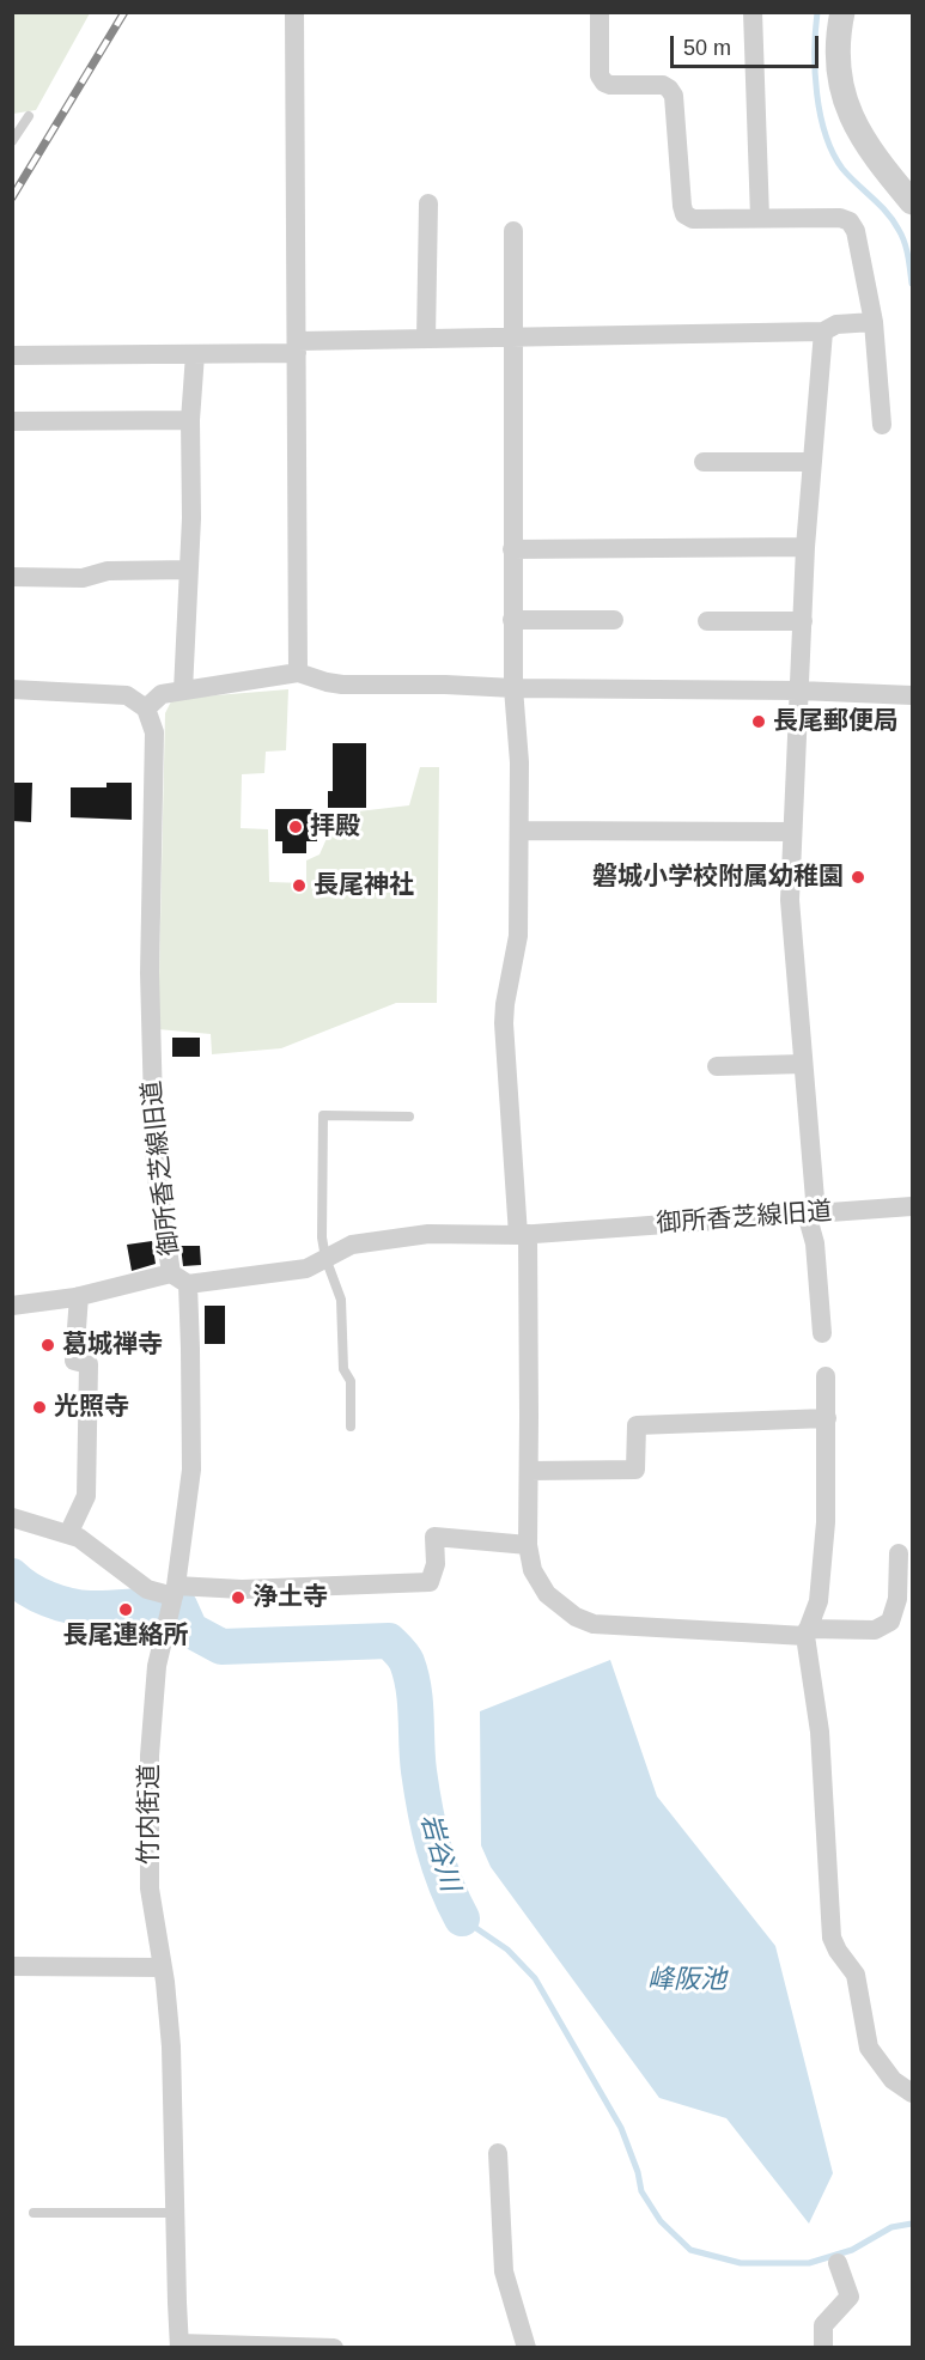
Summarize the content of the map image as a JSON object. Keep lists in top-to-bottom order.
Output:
{
  "streets": {
    "street": ["御所香芝線旧道", "竹内街道"]
  },
  "crossings": [
    ["御所香芝線旧道", "竹内街道"]
  ],
  "water": ["岩谷川", "峰阪池"],
  "places": [
    "長尾郵便局",
    "拝殿",
    "磐城小学校附属幼稚園",
    "長尾神社",
    "葛城禅寺",
    "光照寺",
    "浄土寺",
    "長尾連絡所"
  ],
  "scale_bar": "50 m"
}
